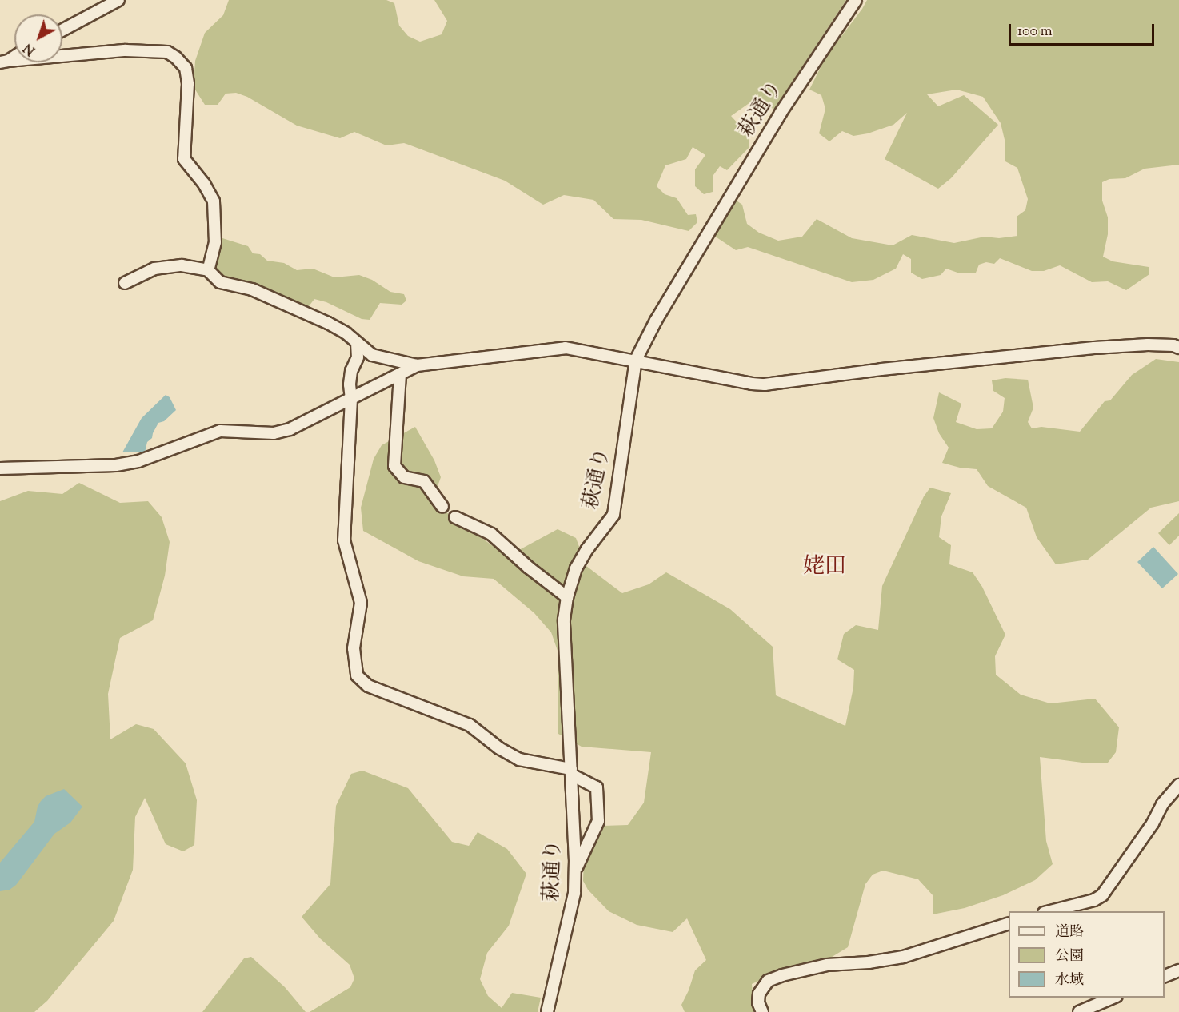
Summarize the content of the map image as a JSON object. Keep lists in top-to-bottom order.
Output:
{
  "streets": {
    "street": ["萩通り"]
  },
  "districts": ["姥田"],
  "legend": ["道路", "公園", "水域"],
  "scale_bar": "100 m",
  "north": "bottom left"
}
